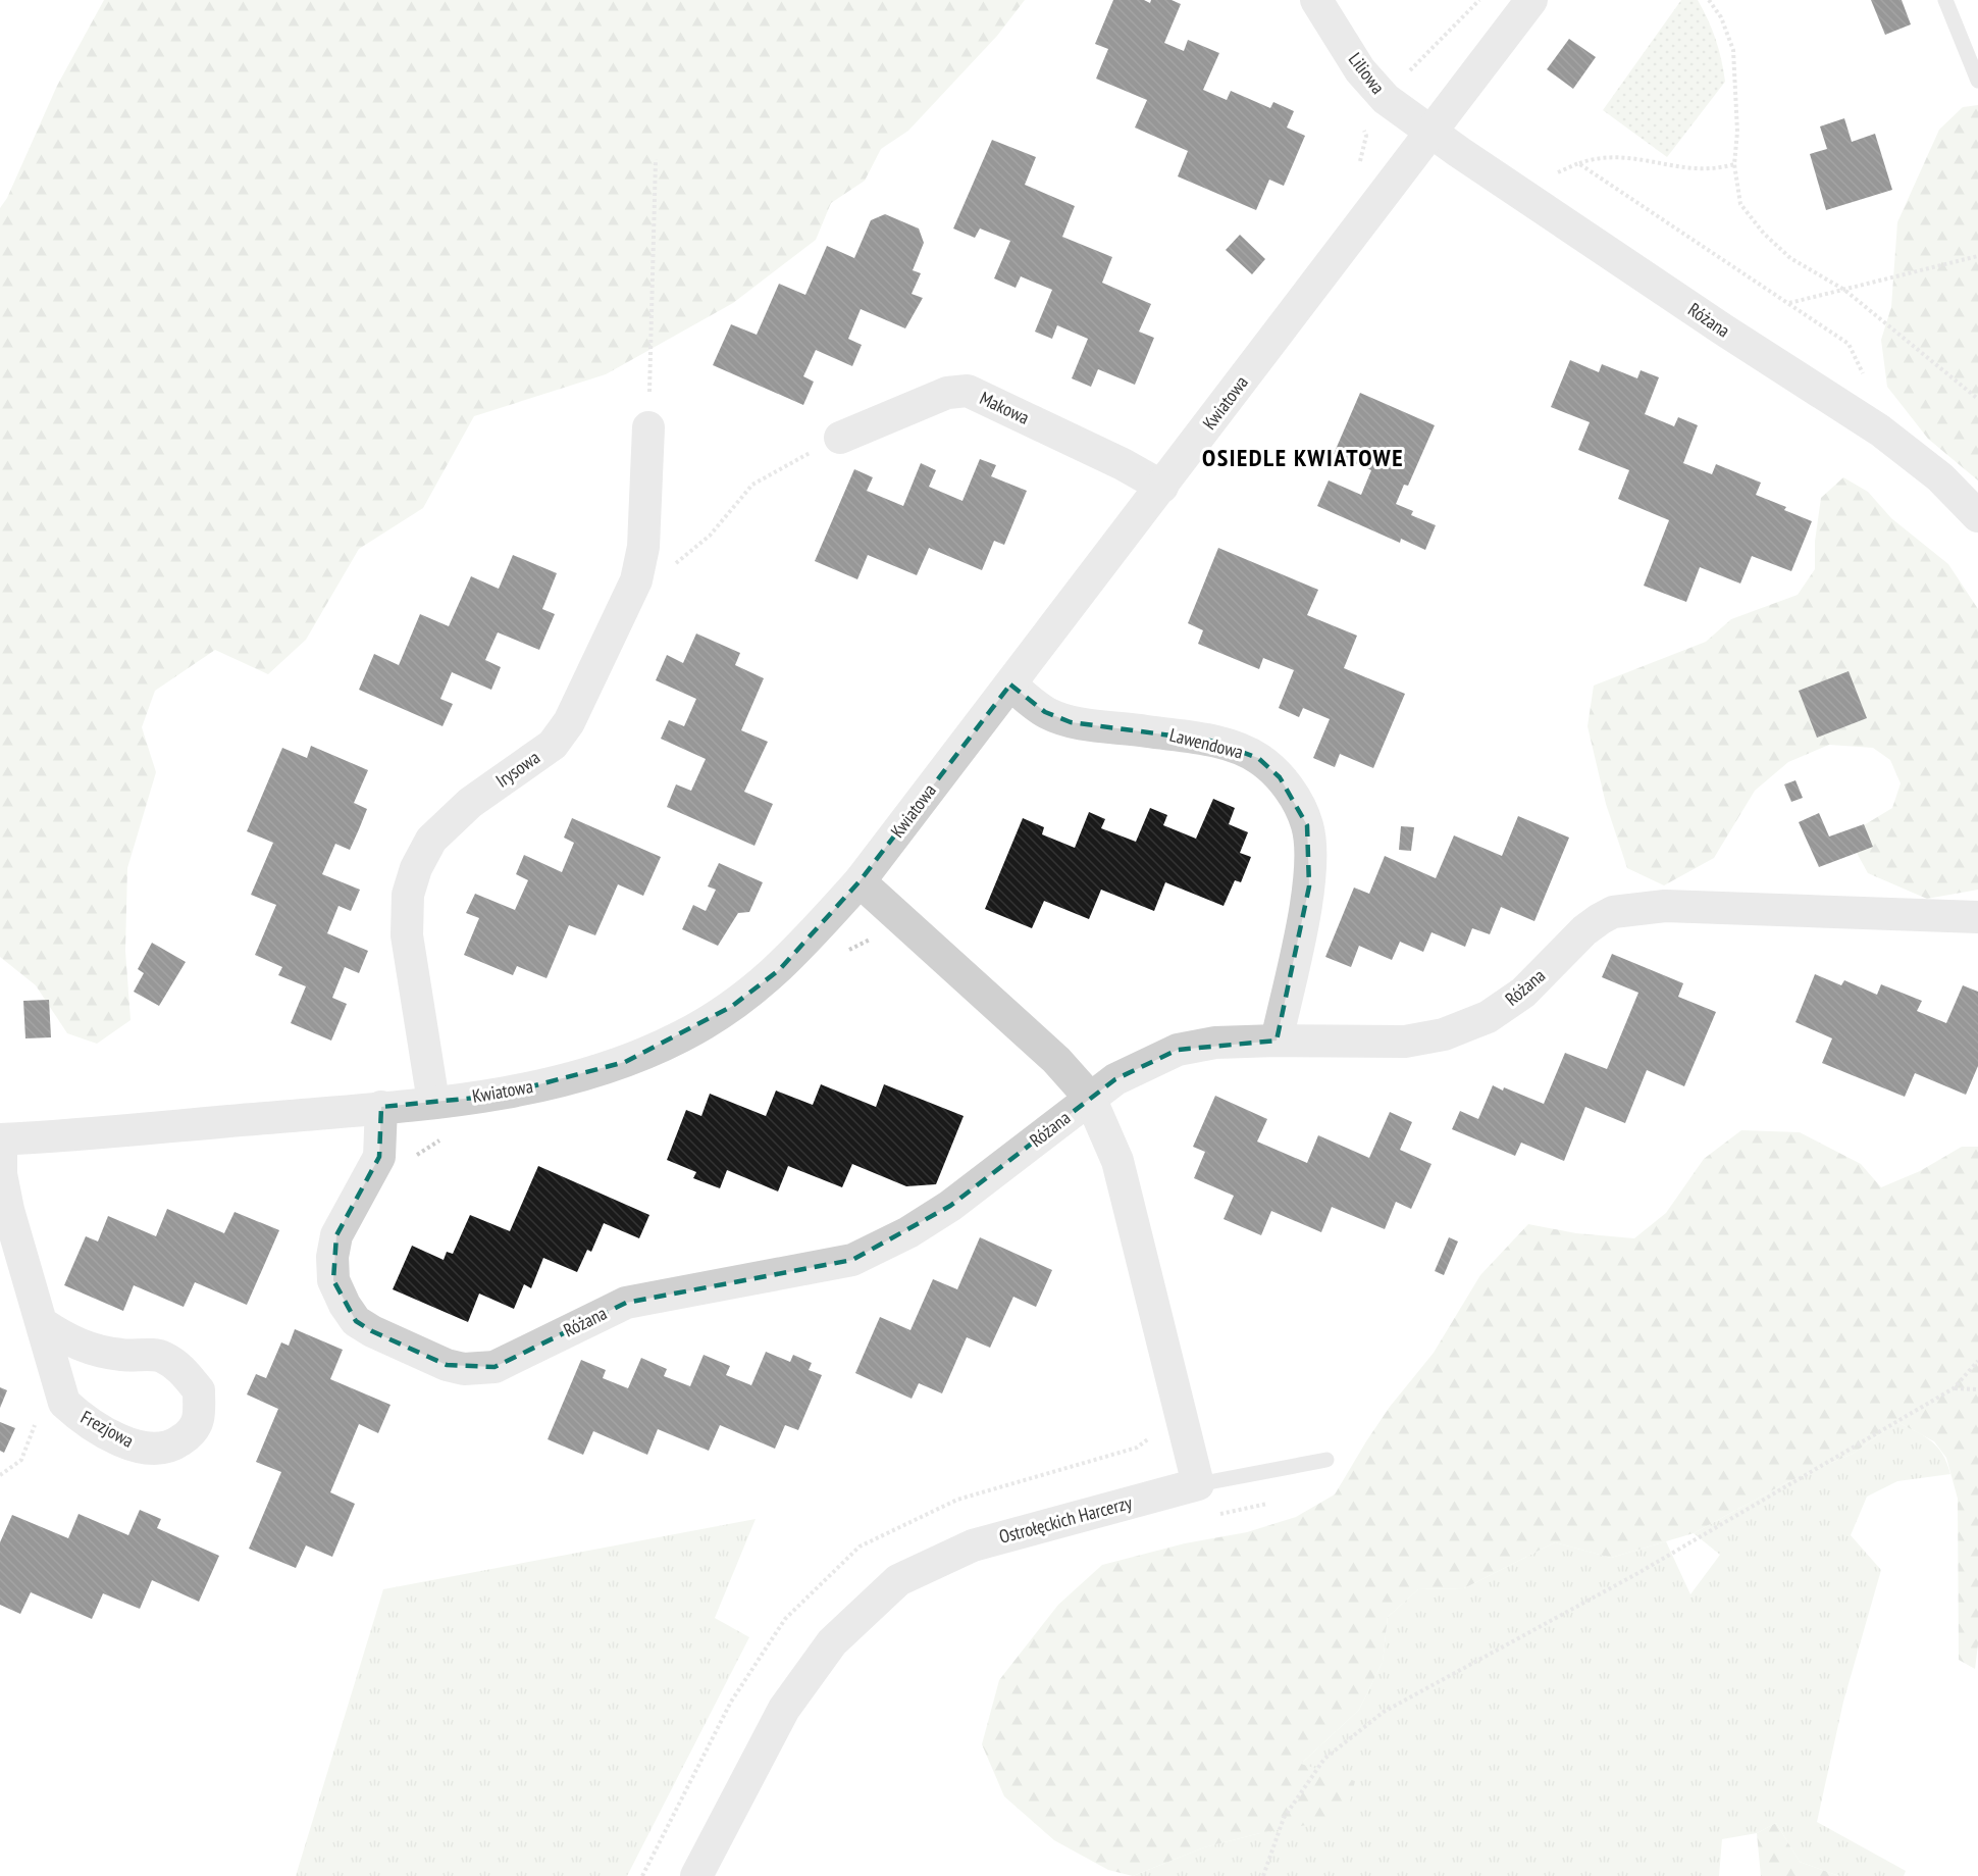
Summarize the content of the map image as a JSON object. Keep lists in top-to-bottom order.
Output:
{
  "streets": {
    "street": [
      "Liliowa",
      "Różana",
      "Kwiatowa",
      "Makowa",
      "Lawendowa",
      "Irysowa",
      "Frezjowa",
      "Ostrołęckich Harcerzy"
    ]
  },
  "crossings": [
    ["Liliowa", "Różana"],
    ["Liliowa", "Kwiatowa"],
    ["Różana", "Kwiatowa"],
    ["Różana", "Lawendowa"],
    ["Kwiatowa", "Makowa"],
    ["Kwiatowa", "Lawendowa"],
    ["Kwiatowa", "Irysowa"],
    ["Kwiatowa", "Frezjowa"]
  ],
  "districts": ["OSIEDLE KWIATOWE"]
}
